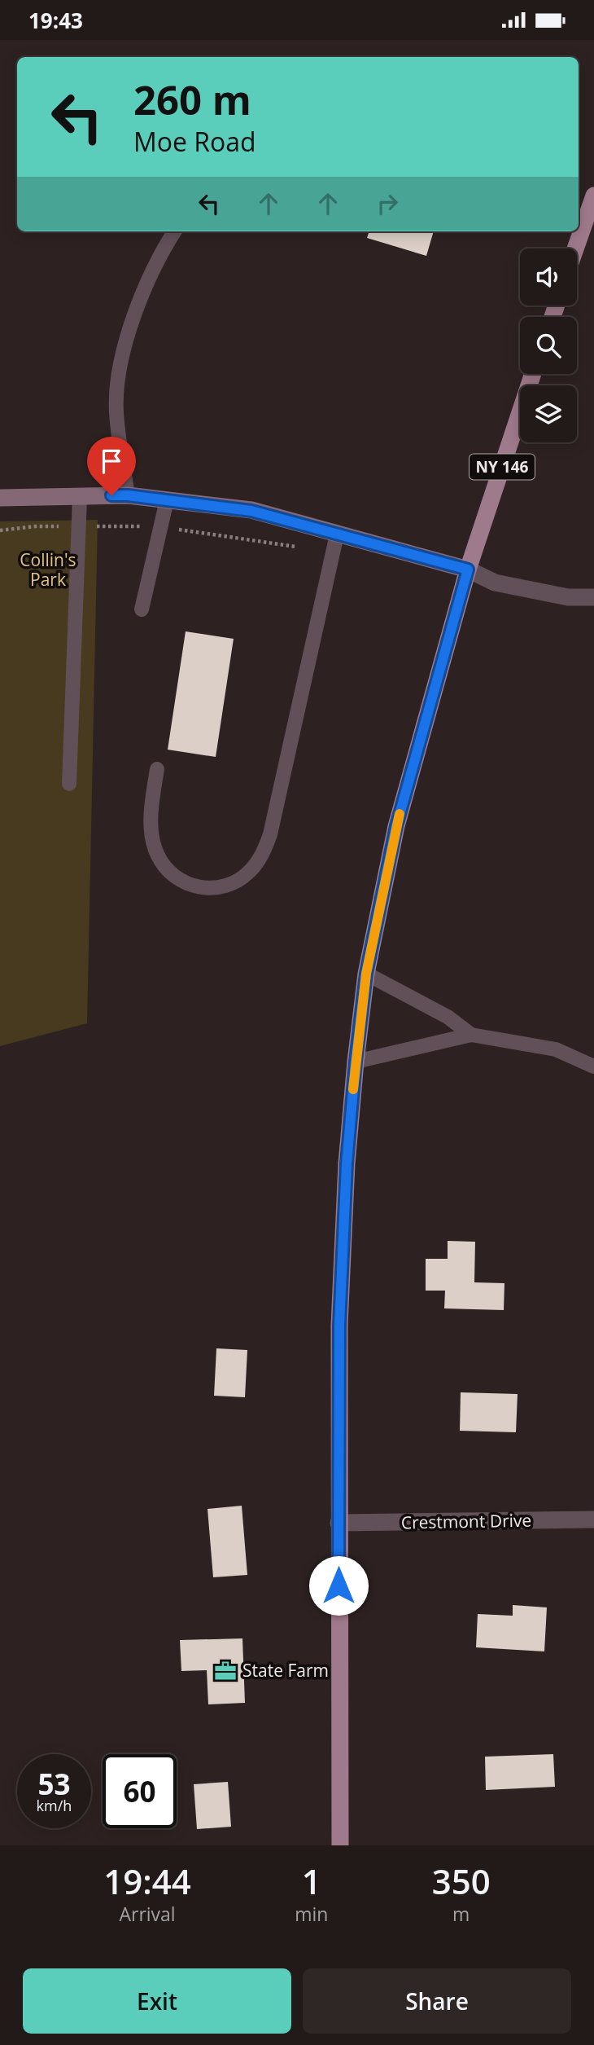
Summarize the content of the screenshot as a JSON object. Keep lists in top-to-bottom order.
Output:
{
  "streets": {
    "main road": ["NY 146"],
    "street": ["Crestmont Drive"]
  },
  "crossings": [
    ["NY 146", "Crestmont Drive"]
  ],
  "parks": ["Collin's Park"],
  "places": {
    "office": ["State Farm"]
  },
  "page": {
    "status": "19:43",
    "turn": ["260 m", "Moe Road"],
    "speed": "53 km/h",
    "limit": "60",
    "eta": [
      "19:44",
      "Arrival",
      "1",
      "min",
      "350",
      "m"
    ],
    "buttons": ["Exit", "Share"]
  }
}
